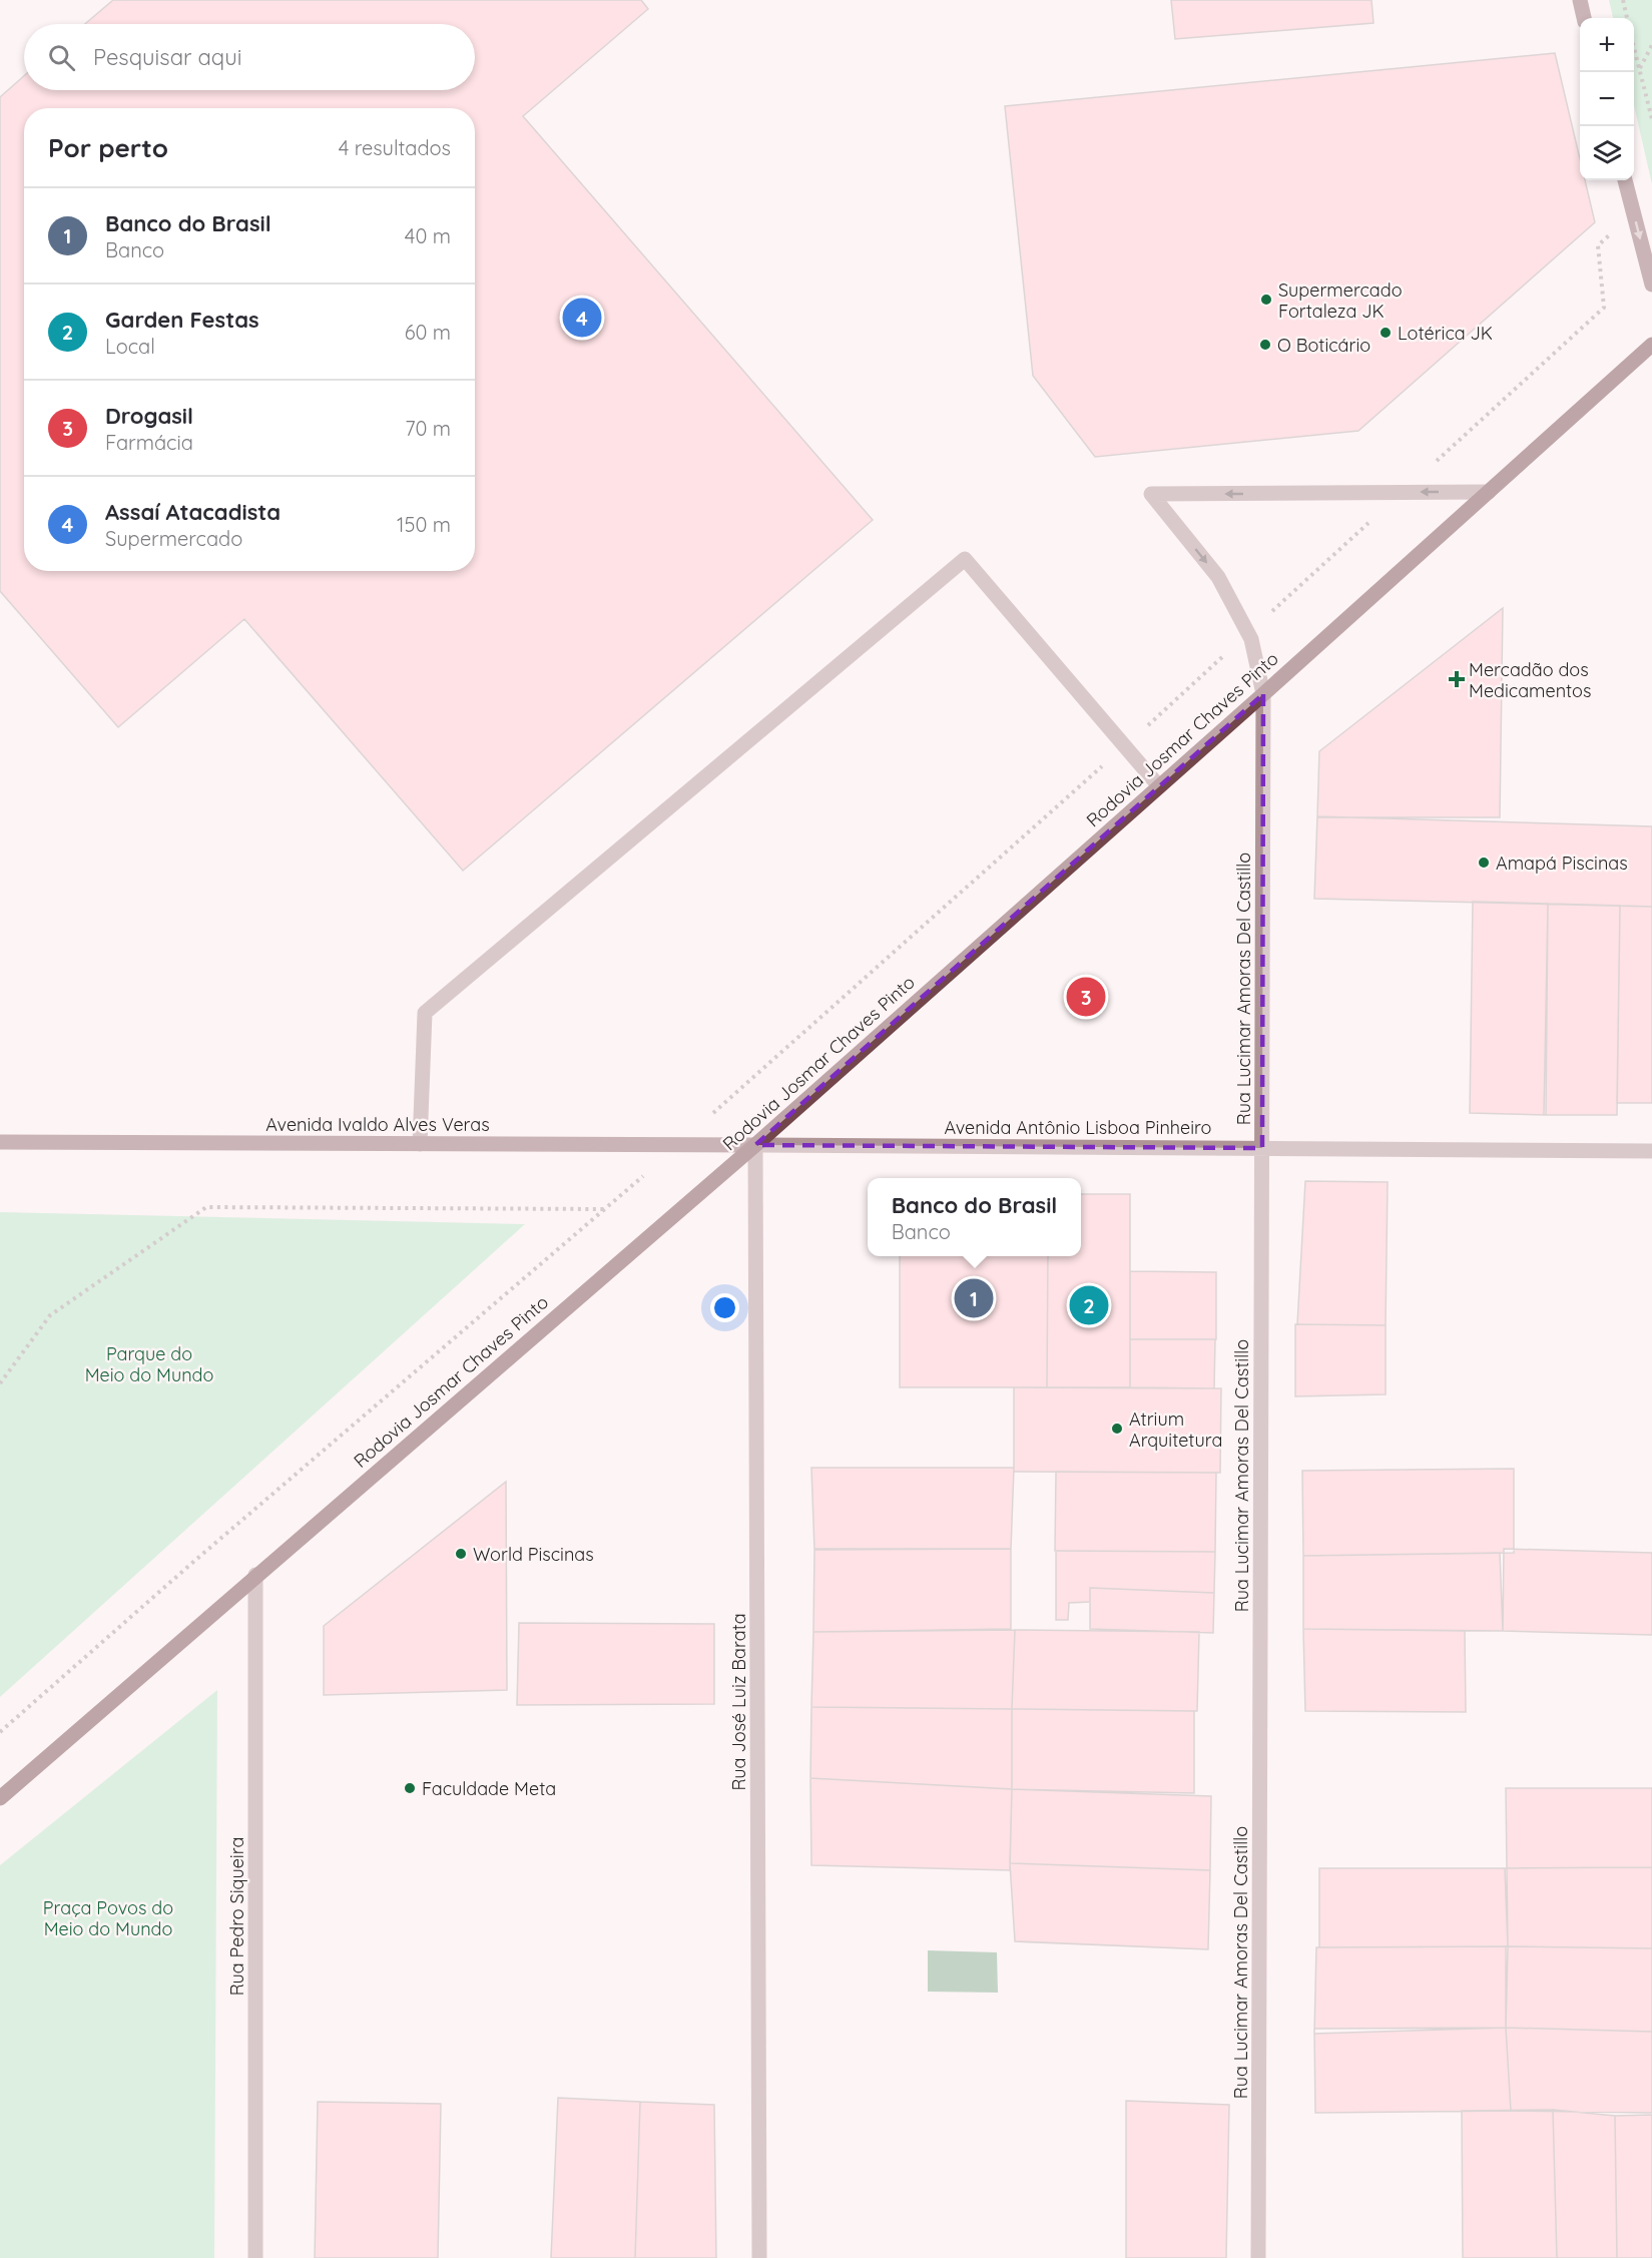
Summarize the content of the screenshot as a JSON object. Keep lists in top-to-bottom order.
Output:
{
  "streets": {
    "main road": ["Rodovia Josmar Chaves Pinto", "Avenida Ivaldo Alves Veras"],
    "street": [
      "Rua Lucimar Amoras Del Castillo",
      "Avenida Antônio Lisboa Pinheiro",
      "Rua José Luiz Barata",
      "Rua Pedro Siqueira"
    ]
  },
  "crossings": [
    ["Rodovia Josmar Chaves Pinto", "Rua Lucimar Amoras Del Castillo"],
    ["Rodovia Josmar Chaves Pinto", "Avenida Ivaldo Alves Veras"],
    ["Rodovia Josmar Chaves Pinto", "Avenida Antônio Lisboa Pinheiro"],
    ["Rodovia Josmar Chaves Pinto", "Rua José Luiz Barata"],
    ["Rodovia Josmar Chaves Pinto", "Rua Pedro Siqueira"],
    ["Rua Lucimar Amoras Del Castillo", "Avenida Antônio Lisboa Pinheiro"],
    ["Avenida Ivaldo Alves Veras", "Avenida Antônio Lisboa Pinheiro"],
    ["Avenida Ivaldo Alves Veras", "Rua José Luiz Barata"],
    ["Avenida Antônio Lisboa Pinheiro", "Rua José Luiz Barata"]
  ],
  "parks": ["Parque do Meio do Mundo", "Praça Povos do Meio do Mundo"],
  "places": {
    "other": [
      "Supermercado Fortaleza JK",
      "Lotérica JK",
      "O Boticário",
      "Amapá Piscinas",
      "Atrium Arquitetura",
      "World Piscinas",
      "Faculdade Meta"
    ],
    "health": ["Mercadão dos Medicamentos"]
  },
  "page": {
    "map_buttons": ["+", "−"],
    "search": "Pesquisar aqui",
    "heading": ["Por perto", "4 resultados"],
    "list": [
      {
        "mark": "1",
        "name": "Banco do Brasil",
        "note": "Banco",
        "value": "40 m"
      },
      {
        "mark": "2",
        "name": "Garden Festas",
        "note": "Local",
        "value": "60 m"
      },
      {
        "mark": "3",
        "name": "Drogasil",
        "note": "Farmácia",
        "value": "70 m"
      },
      {
        "mark": "4",
        "name": "Assaí Atacadista",
        "note": "Supermercado",
        "value": "150 m"
      }
    ],
    "pins": [
      "4",
      "3",
      "1",
      "2"
    ],
    "popup": ["Banco do Brasil", "Banco"]
  }
}
